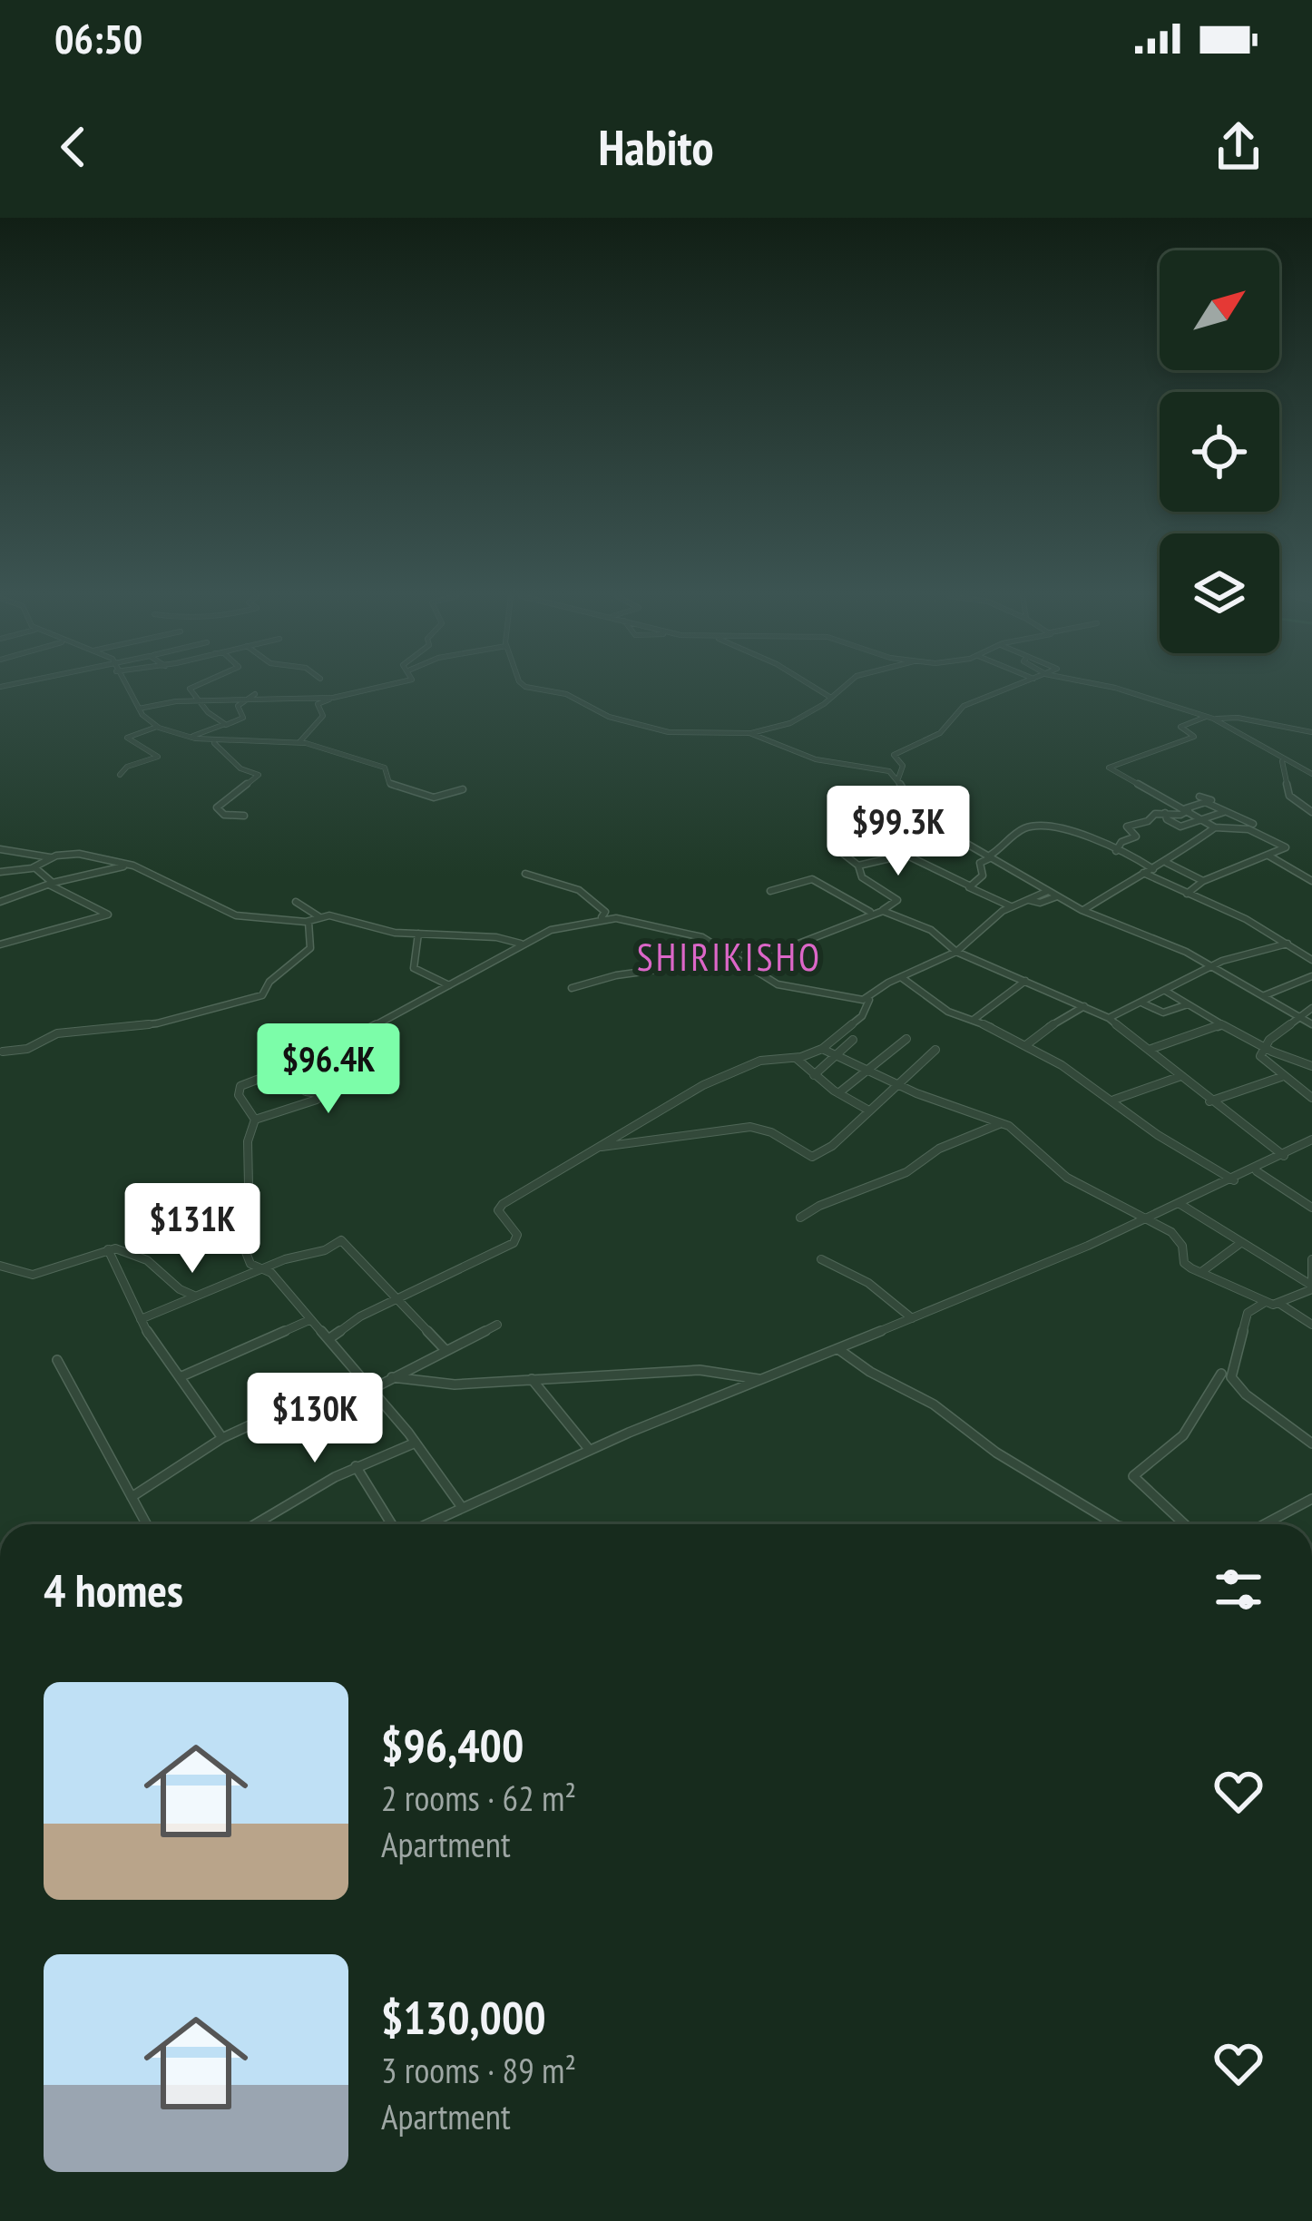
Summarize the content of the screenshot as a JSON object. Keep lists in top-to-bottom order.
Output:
{
  "districts": ["SHIRIKISHO"],
  "north": "top right",
  "page": {
    "status": "06:50",
    "header": "Habito",
    "price": [
      "$99.3K",
      "$96.4K",
      "$131K",
      "$130K"
    ],
    "heading": "4 homes",
    "list": [
      {
        "name": "$96,400",
        "note": "2 rooms · 62 m² · Apartment"
      },
      {
        "name": "$130,000",
        "note": "3 rooms · 89 m² · Apartment"
      }
    ]
  }
}
